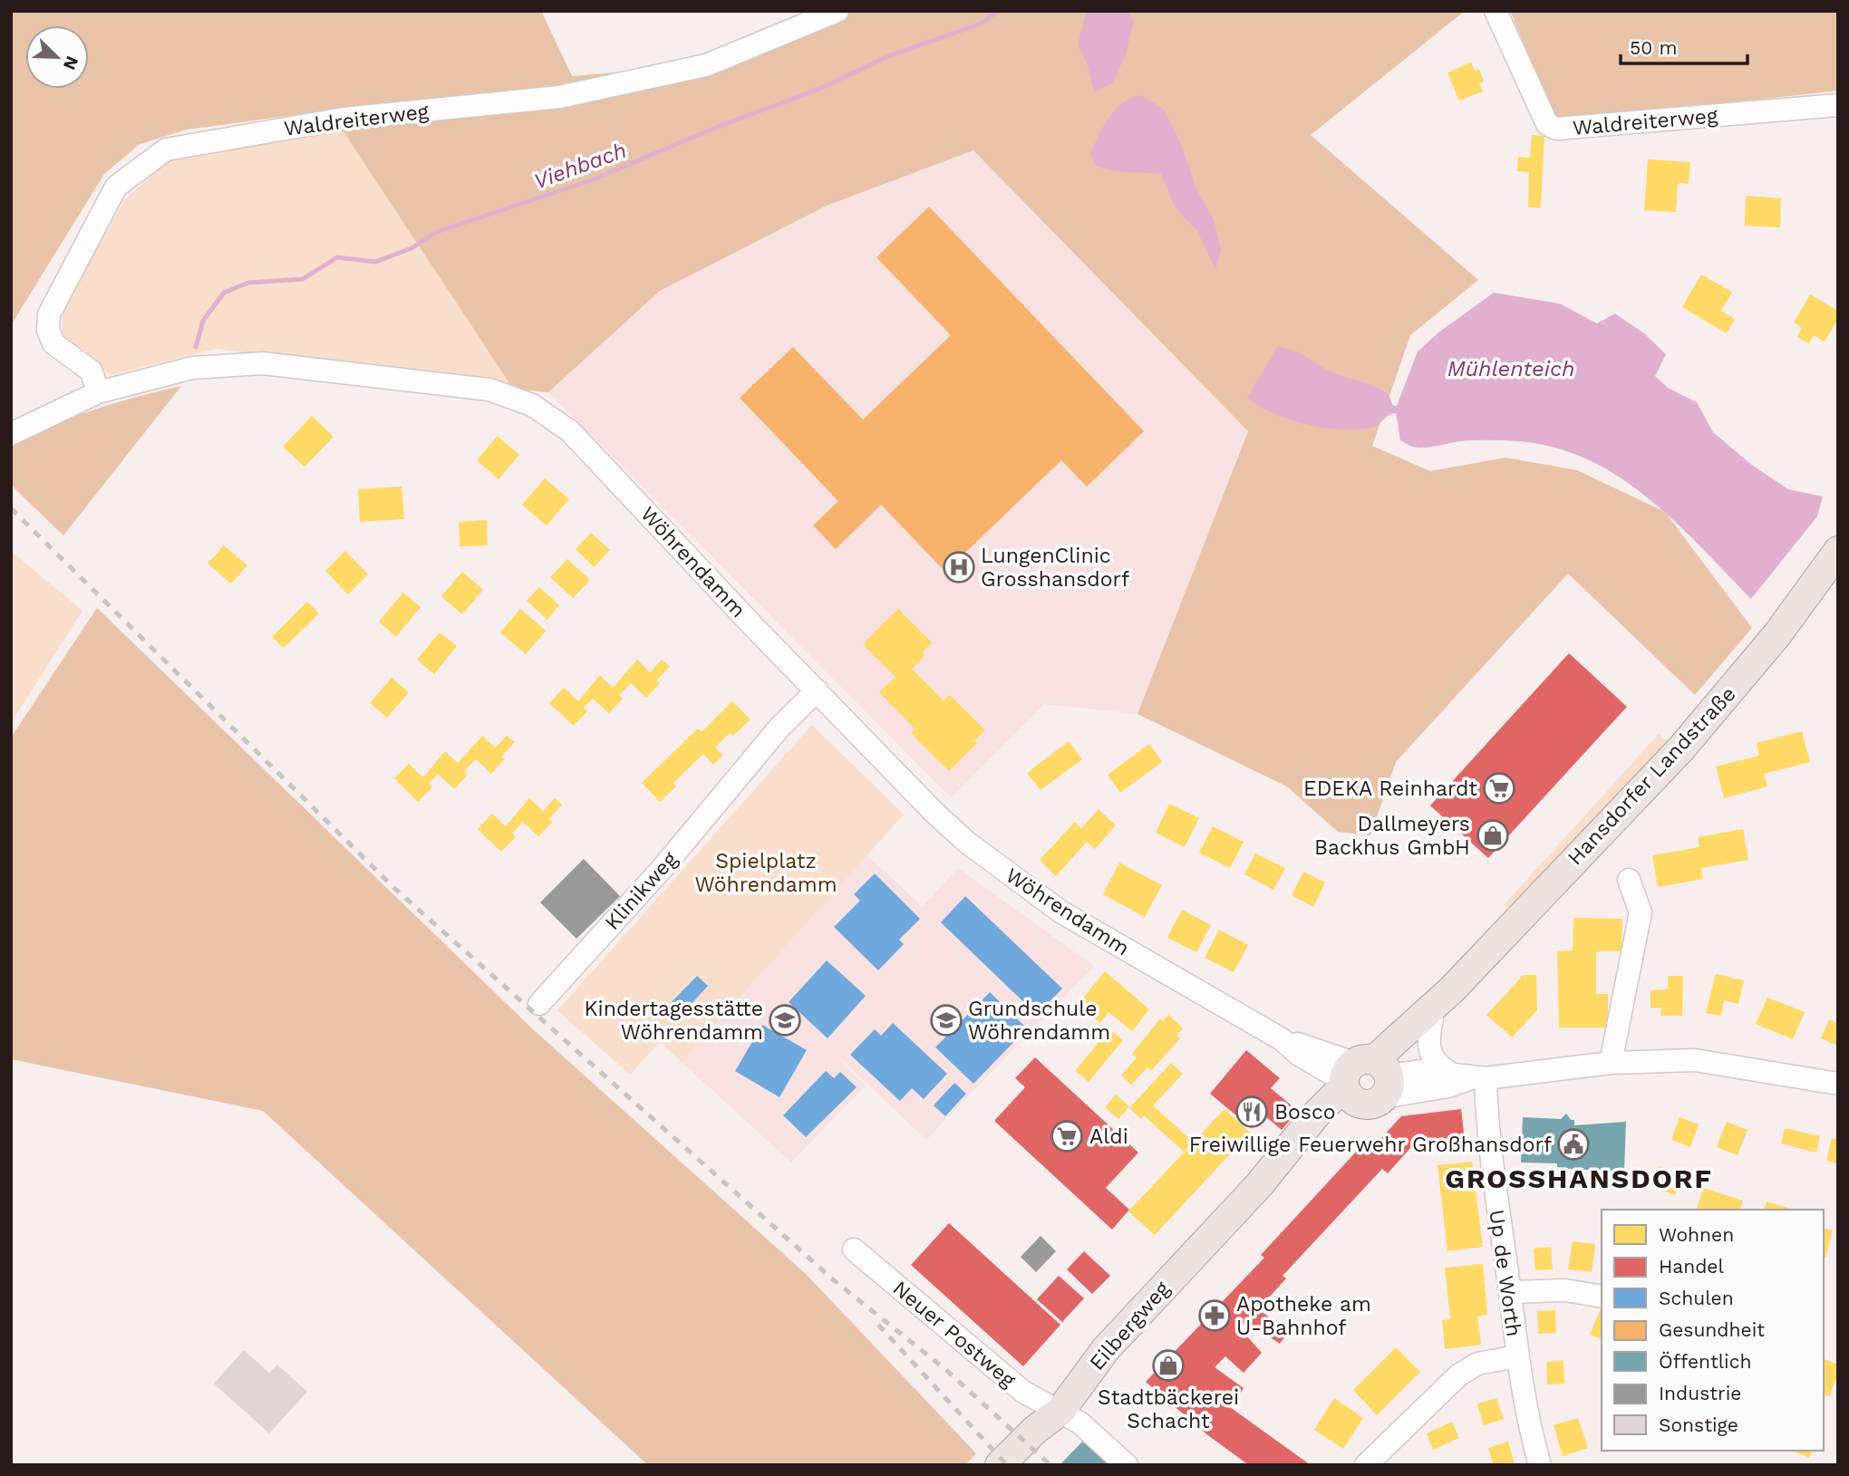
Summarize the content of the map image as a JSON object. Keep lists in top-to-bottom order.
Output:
{
  "streets": {
    "main road": ["Hansdorfer Landstraße", "Eilbergweg"],
    "street": [
      "Waldreiterweg",
      "Wöhrendamm",
      "Klinikweg",
      "Up de Worth",
      "Neuer Postweg"
    ]
  },
  "crossings": [
    ["Waldreiterweg", "Wöhrendamm"],
    ["Wöhrendamm", "Hansdorfer Landstraße"],
    ["Wöhrendamm", "Klinikweg"],
    ["Wöhrendamm", "Up de Worth"],
    ["Wöhrendamm", "Eilbergweg"],
    ["Hansdorfer Landstraße", "Eilbergweg"],
    ["Eilbergweg", "Neuer Postweg"]
  ],
  "districts": ["GROSSHANSDORF"],
  "water": ["Viehbach", "Mühlenteich"],
  "parks": ["Spielplatz Wöhrendamm"],
  "places": {
    "hospital": ["LungenClinic Grosshansdorf"],
    "supermarket": ["EDEKA Reinhardt", "Aldi"],
    "shop": ["Dallmeyers Backhus GmbH", "Stadtbäckerei Schacht"],
    "school or university": ["Kindertagesstätte Wöhrendamm", "Grundschule Wöhrendamm"],
    "restaurant": ["Bosco"],
    "public building": ["Freiwillige Feuerwehr Großhansdorf"],
    "pharmacy": ["Apotheke am U-Bahnhof"]
  },
  "legend": [
    "Wohnen",
    "Handel",
    "Schulen",
    "Gesundheit",
    "Öffentlich",
    "Industrie",
    "Sonstige"
  ],
  "scale_bar": "50 m",
  "north": "bottom right"
}
